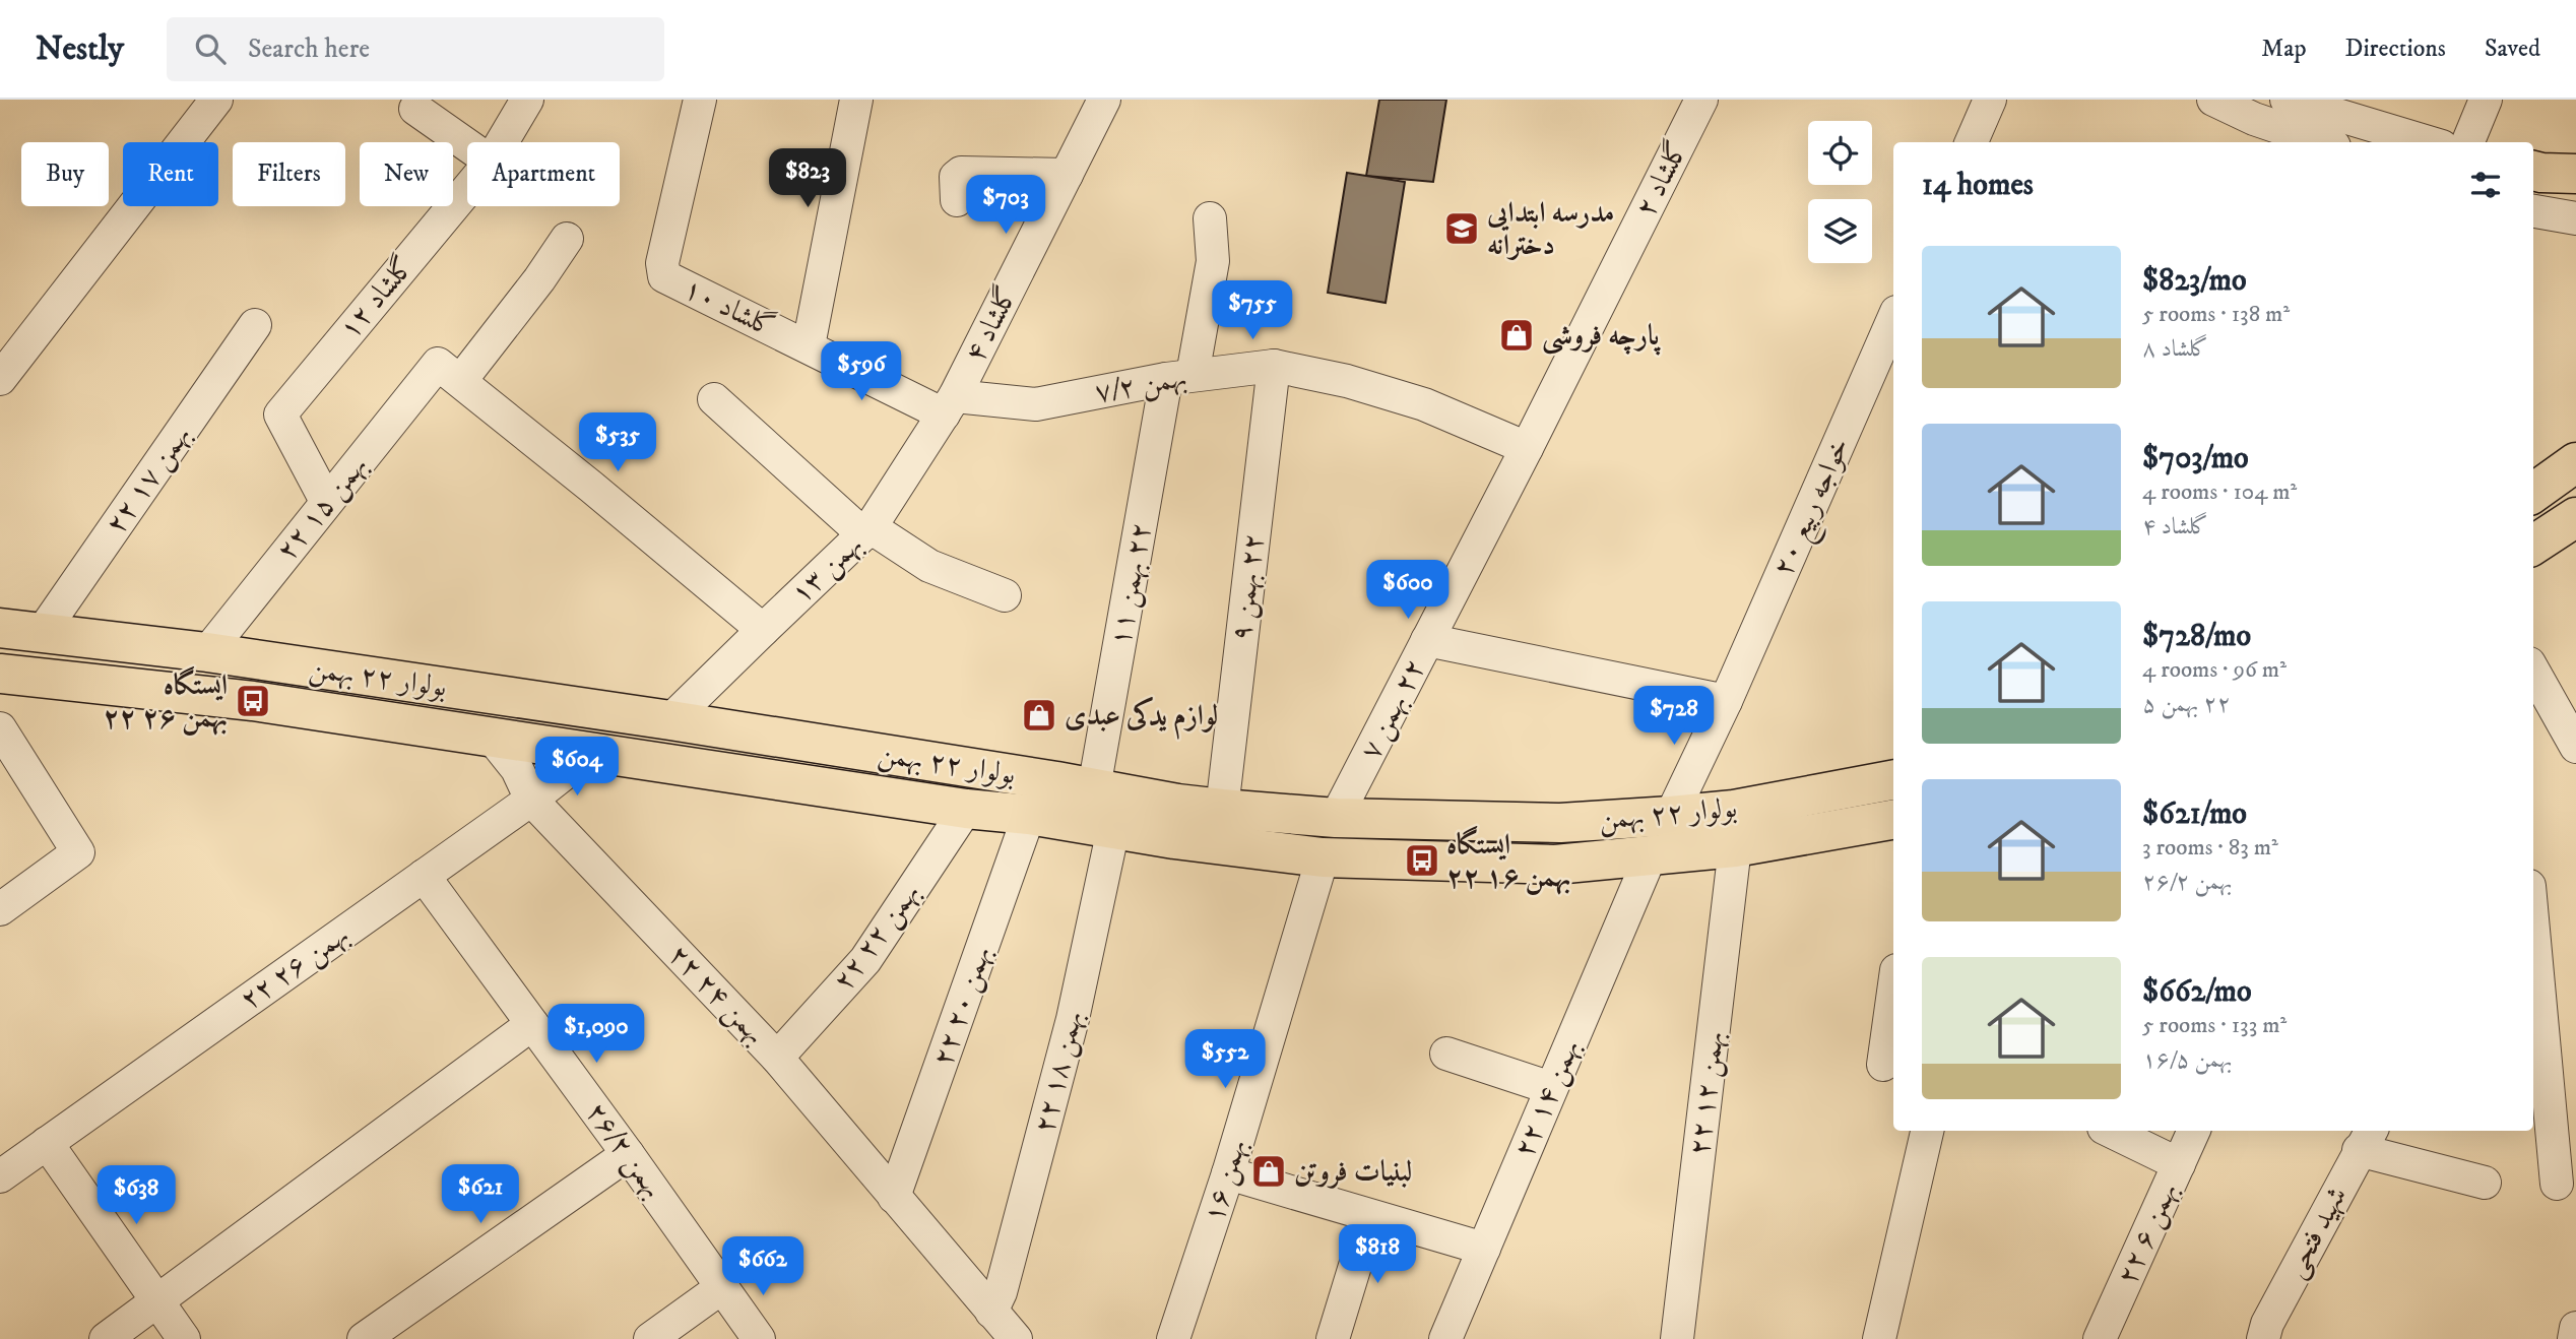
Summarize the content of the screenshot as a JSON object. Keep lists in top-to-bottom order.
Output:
{
  "streets": {
    "main road": ["بولوار ۲۲ بهمن"],
    "street": [
      "گلشاد ۲",
      "گلشاد ۱۲",
      "گلشاد ۱۰",
      "گلشاد ۴",
      "بهمن ۷/۲",
      "۲۲ بهمن ۱۷",
      "خواجه ربیع ۲۰",
      "۲۲ بهمن ۱۵",
      "بهمن ۱۳",
      "٢٢ بهمن ١١",
      "٢٢ بهمن ۹",
      "٢٢ بهمن ٧",
      "۲۲ بهمن ۲۲",
      "۲۲ بهمن ۲۶",
      "۲۲ بهمن ۲۴",
      "۲۲ بهمن ۲۰",
      "۲۲ بهمن ۱۸",
      "۲۲ بهمن ۱۲",
      "۲۲ بهمن ۱۴",
      "بهمن ۲۶/۲",
      "بهمن ۱۶",
      "شهید فتحی",
      "۲۲ بهمن ۶"
    ]
  },
  "crossings": [
    ["گلشاد ۲", "بهمن ۷/۲"],
    ["گلشاد ۲", "٢٢ بهمن ٧"],
    ["گلشاد ۱۲", "۲۲ بهمن ۱۵"],
    ["گلشاد ۴", "بهمن ۷/۲"],
    ["گلشاد ۴", "بهمن ۱۳"],
    ["بهمن ۷/۲", "بهمن ۱۳"],
    ["بهمن ۷/۲", "٢٢ بهمن ١١"],
    ["بهمن ۷/۲", "٢٢ بهمن ۹"],
    ["بهمن ۷/۲", "٢٢ بهمن ٧"],
    ["۲۲ بهمن ۱۷", "بولوار ۲۲ بهمن"],
    ["خواجه ربیع ۲۰", "بولوار ۲۲ بهمن"],
    ["۲۲ بهمن ۱۵", "بولوار ۲۲ بهمن"],
    ["بهمن ۱۳", "بولوار ۲۲ بهمن"],
    ["٢٢ بهمن ١١", "بولوار ۲۲ بهمن"],
    ["٢٢ بهمن ۹", "بولوار ۲۲ بهمن"],
    ["بولوار ۲۲ بهمن", "٢٢ بهمن ٧"],
    ["بولوار ۲۲ بهمن", "۲۲ بهمن ۲۲"],
    ["بولوار ۲۲ بهمن", "۲۲ بهمن ۲۶"],
    ["بولوار ۲۲ بهمن", "۲۲ بهمن ۲۰"],
    ["بولوار ۲۲ بهمن", "۲۲ بهمن ۱۸"],
    ["بولوار ۲۲ بهمن", "۲۲ بهمن ۱۲"],
    ["بولوار ۲۲ بهمن", "۲۲ بهمن ۱۴"],
    ["بولوار ۲۲ بهمن", "بهمن ۱۶"],
    ["۲۲ بهمن ۲۲", "۲۲ بهمن ۲۴"],
    ["۲۲ بهمن ۲۶", "۲۲ بهمن ۲۴"],
    ["۲۲ بهمن ۲۶", "بهمن ۲۶/۲"],
    ["۲۲ بهمن ۲۴", "۲۲ بهمن ۲۰"],
    ["۲۲ بهمن ۲۴", "۲۲ بهمن ۱۸"]
  ],
  "places": {
    "school or university": ["مدرسه ابتدایی دخترانه"],
    "shop": ["پارچه فروشی", "لوازم یدکی عبدی", "لبنیات فروتن"],
    "bus stop": ["ایستگاه ۲۲ بهمن ۲۶", "ایستگاه ۲۲ بهمن ۱۶"]
  },
  "page": {
    "header": "Nestly",
    "search": "Search here",
    "nav": ["Map", "Directions", "Saved"],
    "chip": [
      "Buy",
      "Rent",
      "Filters",
      "New",
      "Apartment"
    ],
    "heading": "14 homes",
    "price": [
      "$823",
      "$703",
      "$755",
      "$596",
      "$535",
      "$600",
      "$728",
      "$604",
      "$1,090",
      "$552",
      "$621",
      "$638",
      "$818",
      "$662"
    ],
    "list": [
      {
        "name": "$823/mo",
        "note": "5 rooms · 138 m² · گلشاد ۸"
      },
      {
        "name": "$703/mo",
        "note": "4 rooms · 104 m² · گلشاد ۴"
      },
      {
        "name": "$728/mo",
        "note": "4 rooms · 96 m² · ٢٢ بهمن ۵"
      },
      {
        "name": "$621/mo",
        "note": "3 rooms · 83 m² · بهمن ۲۶/۲"
      },
      {
        "name": "$662/mo",
        "note": "5 rooms · 133 m² · بهمن ۱۶/۵"
      }
    ]
  }
}
